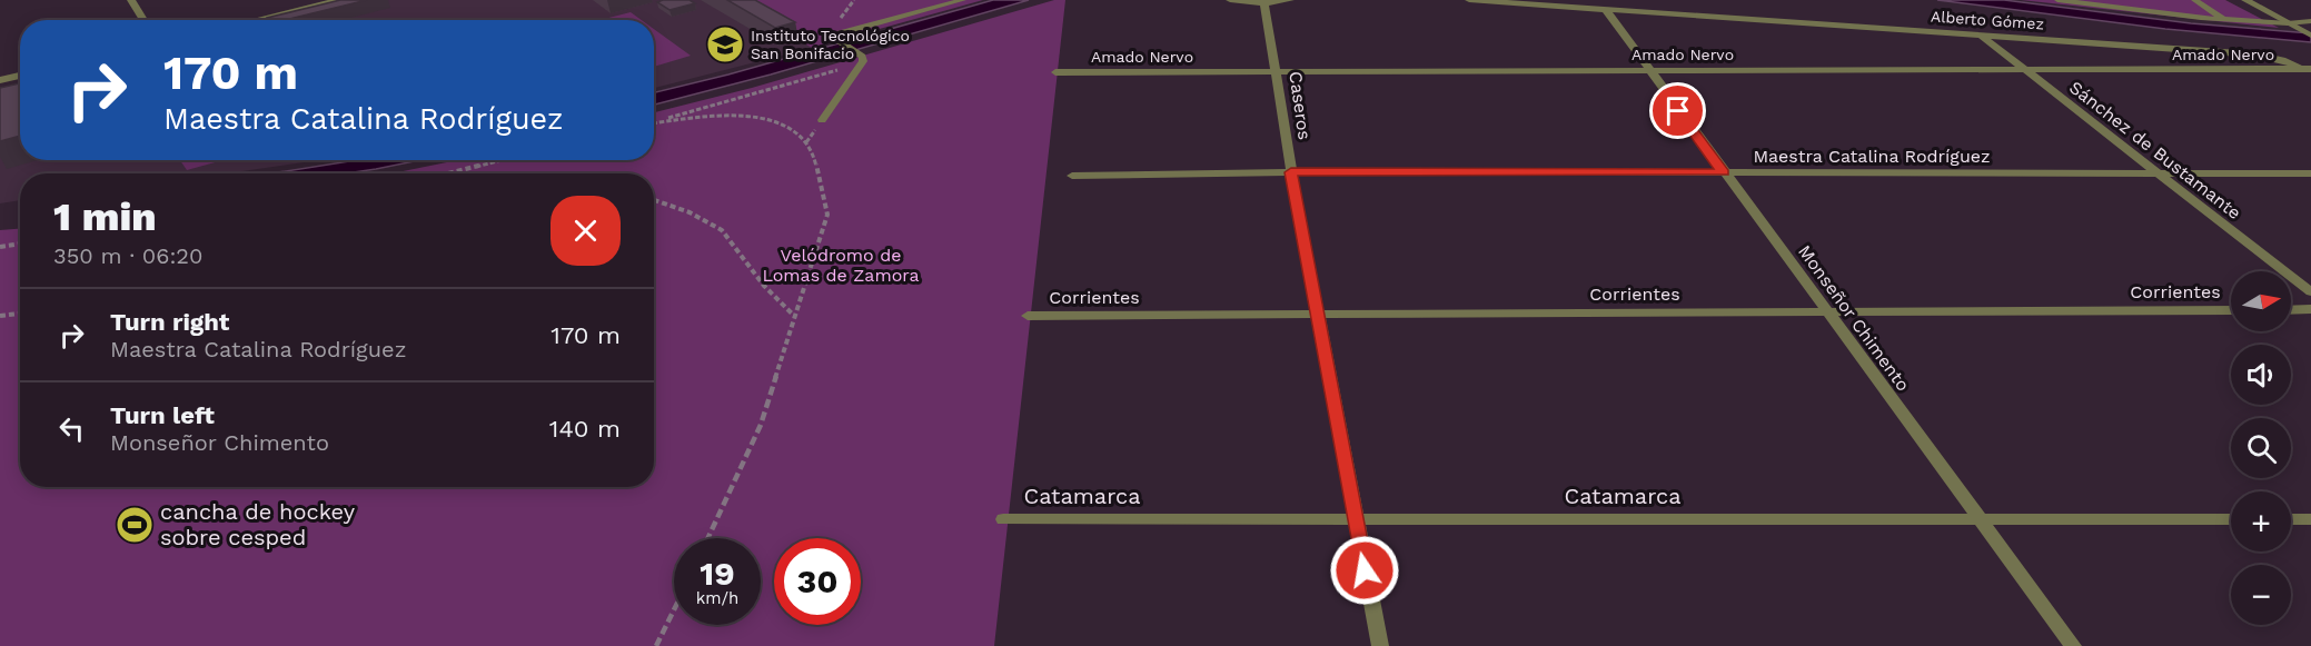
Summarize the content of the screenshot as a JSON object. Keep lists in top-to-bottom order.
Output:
{
  "streets": {
    "street": [
      "Alberto Gómez",
      "Amado Nervo",
      "Caseros",
      "Sánchez de Bustamante",
      "Maestra Catalina Rodríguez",
      "Corrientes",
      "Monseñor Chimento",
      "Catamarca"
    ]
  },
  "crossings": [
    ["Alberto Gómez", "Amado Nervo"],
    ["Alberto Gómez", "Sánchez de Bustamante"],
    ["Alberto Gómez", "Monseñor Chimento"],
    ["Amado Nervo", "Caseros"],
    ["Amado Nervo", "Sánchez de Bustamante"],
    ["Amado Nervo", "Monseñor Chimento"],
    ["Caseros", "Maestra Catalina Rodríguez"],
    ["Caseros", "Corrientes"],
    ["Caseros", "Catamarca"],
    ["Sánchez de Bustamante", "Maestra Catalina Rodríguez"],
    ["Maestra Catalina Rodríguez", "Monseñor Chimento"],
    ["Corrientes", "Monseñor Chimento"],
    ["Monseñor Chimento", "Catamarca"]
  ],
  "parks": ["Velódromo de Lomas de Zamora"],
  "places": {
    "school or university": ["Instituto Tecnológico San Bonifacio"],
    "sports": ["cancha de hockey sobre cesped"]
  },
  "north": "right",
  "page": {
    "turn": ["170 m", "Maestra Catalina Rodríguez"],
    "heading": ["1 min", "350 m · 06:20"],
    "map_buttons": ["+", "−"],
    "list": [
      {
        "name": "Turn right",
        "note": "Maestra Catalina Rodríguez",
        "value": "170 m"
      },
      {
        "name": "Turn left",
        "note": "Monseñor Chimento",
        "value": "140 m"
      }
    ],
    "speed": "19 km/h",
    "limit": "30"
  }
}
